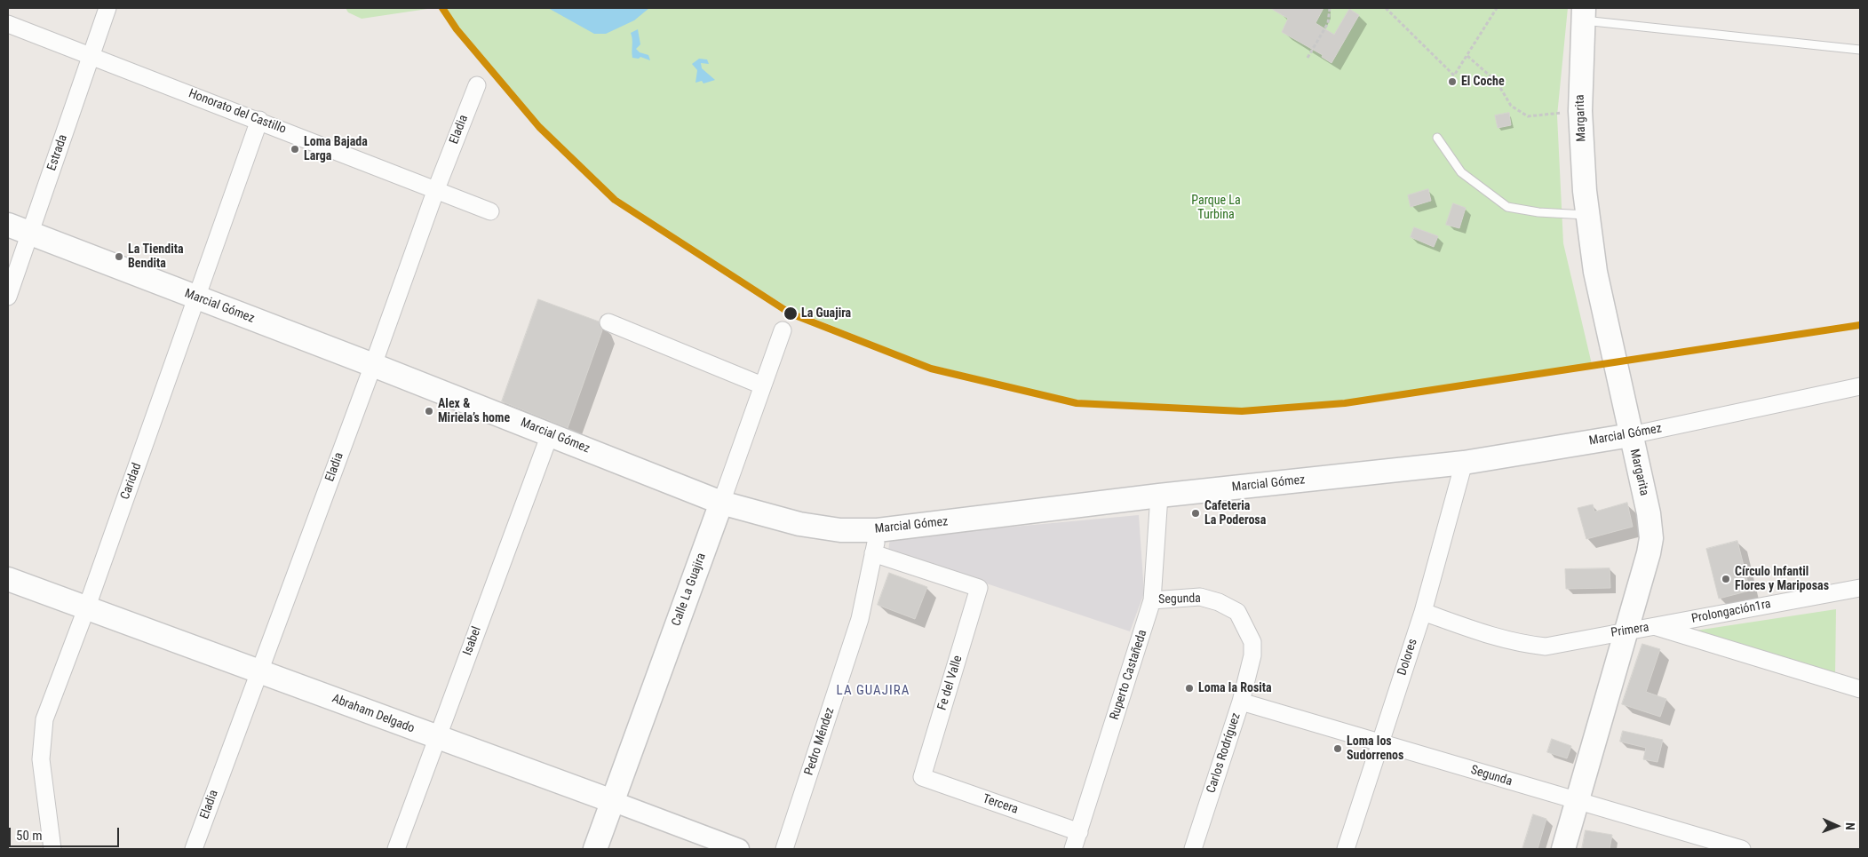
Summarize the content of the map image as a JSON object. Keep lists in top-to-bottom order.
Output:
{
  "streets": {
    "main road": [
      "Margarita",
      "Marcial Gómez",
      "Calle La Guajira",
      "Abraham Delgado"
    ],
    "street": [
      "Honorato del Castillo",
      "Eladia",
      "Estrada",
      "Caridad",
      "Segunda",
      "Prolongación1ra",
      "Primera",
      "Isabel",
      "Dolores",
      "Ruperto Castañeda",
      "Fe del Valle",
      "Pedro Méndez",
      "Carlos Rodríguez",
      "Tercera"
    ]
  },
  "crossings": [
    ["Honorato del Castillo", "Eladia"],
    ["Honorato del Castillo", "Estrada"],
    ["Honorato del Castillo", "Caridad"],
    ["Margarita", "Marcial Gómez"],
    ["Margarita", "Segunda"],
    ["Margarita", "Primera"],
    ["Eladia", "Marcial Gómez"],
    ["Eladia", "Abraham Delgado"],
    ["Estrada", "Marcial Gómez"],
    ["Marcial Gómez", "Caridad"],
    ["Marcial Gómez", "Calle La Guajira"],
    ["Marcial Gómez", "Isabel"],
    ["Marcial Gómez", "Dolores"],
    ["Marcial Gómez", "Ruperto Castañeda"],
    ["Marcial Gómez", "Pedro Méndez"],
    ["Caridad", "Abraham Delgado"],
    ["Calle La Guajira", "Abraham Delgado"],
    ["Segunda", "Dolores"],
    ["Segunda", "Ruperto Castañeda"],
    ["Segunda", "Carlos Rodríguez"],
    ["Prolongación1ra", "Primera"],
    ["Primera", "Dolores"],
    ["Isabel", "Abraham Delgado"],
    ["Ruperto Castañeda", "Tercera"],
    ["Fe del Valle", "Pedro Méndez"],
    ["Fe del Valle", "Tercera"]
  ],
  "districts": ["LA GUAJIRA"],
  "parks": ["Parque La Turbina"],
  "places": [
    "El Coche",
    "Loma Bajada Larga",
    "La Tiendita Bendita",
    "La Guajira",
    "Alex & Miriela’s home",
    "Cafeteria La Poderosa",
    "Círculo Infantil Flores y Mariposas",
    "Loma la Rosita",
    "Loma los Sudorrenos"
  ],
  "scale_bar": "50 m",
  "north": "right"
}
